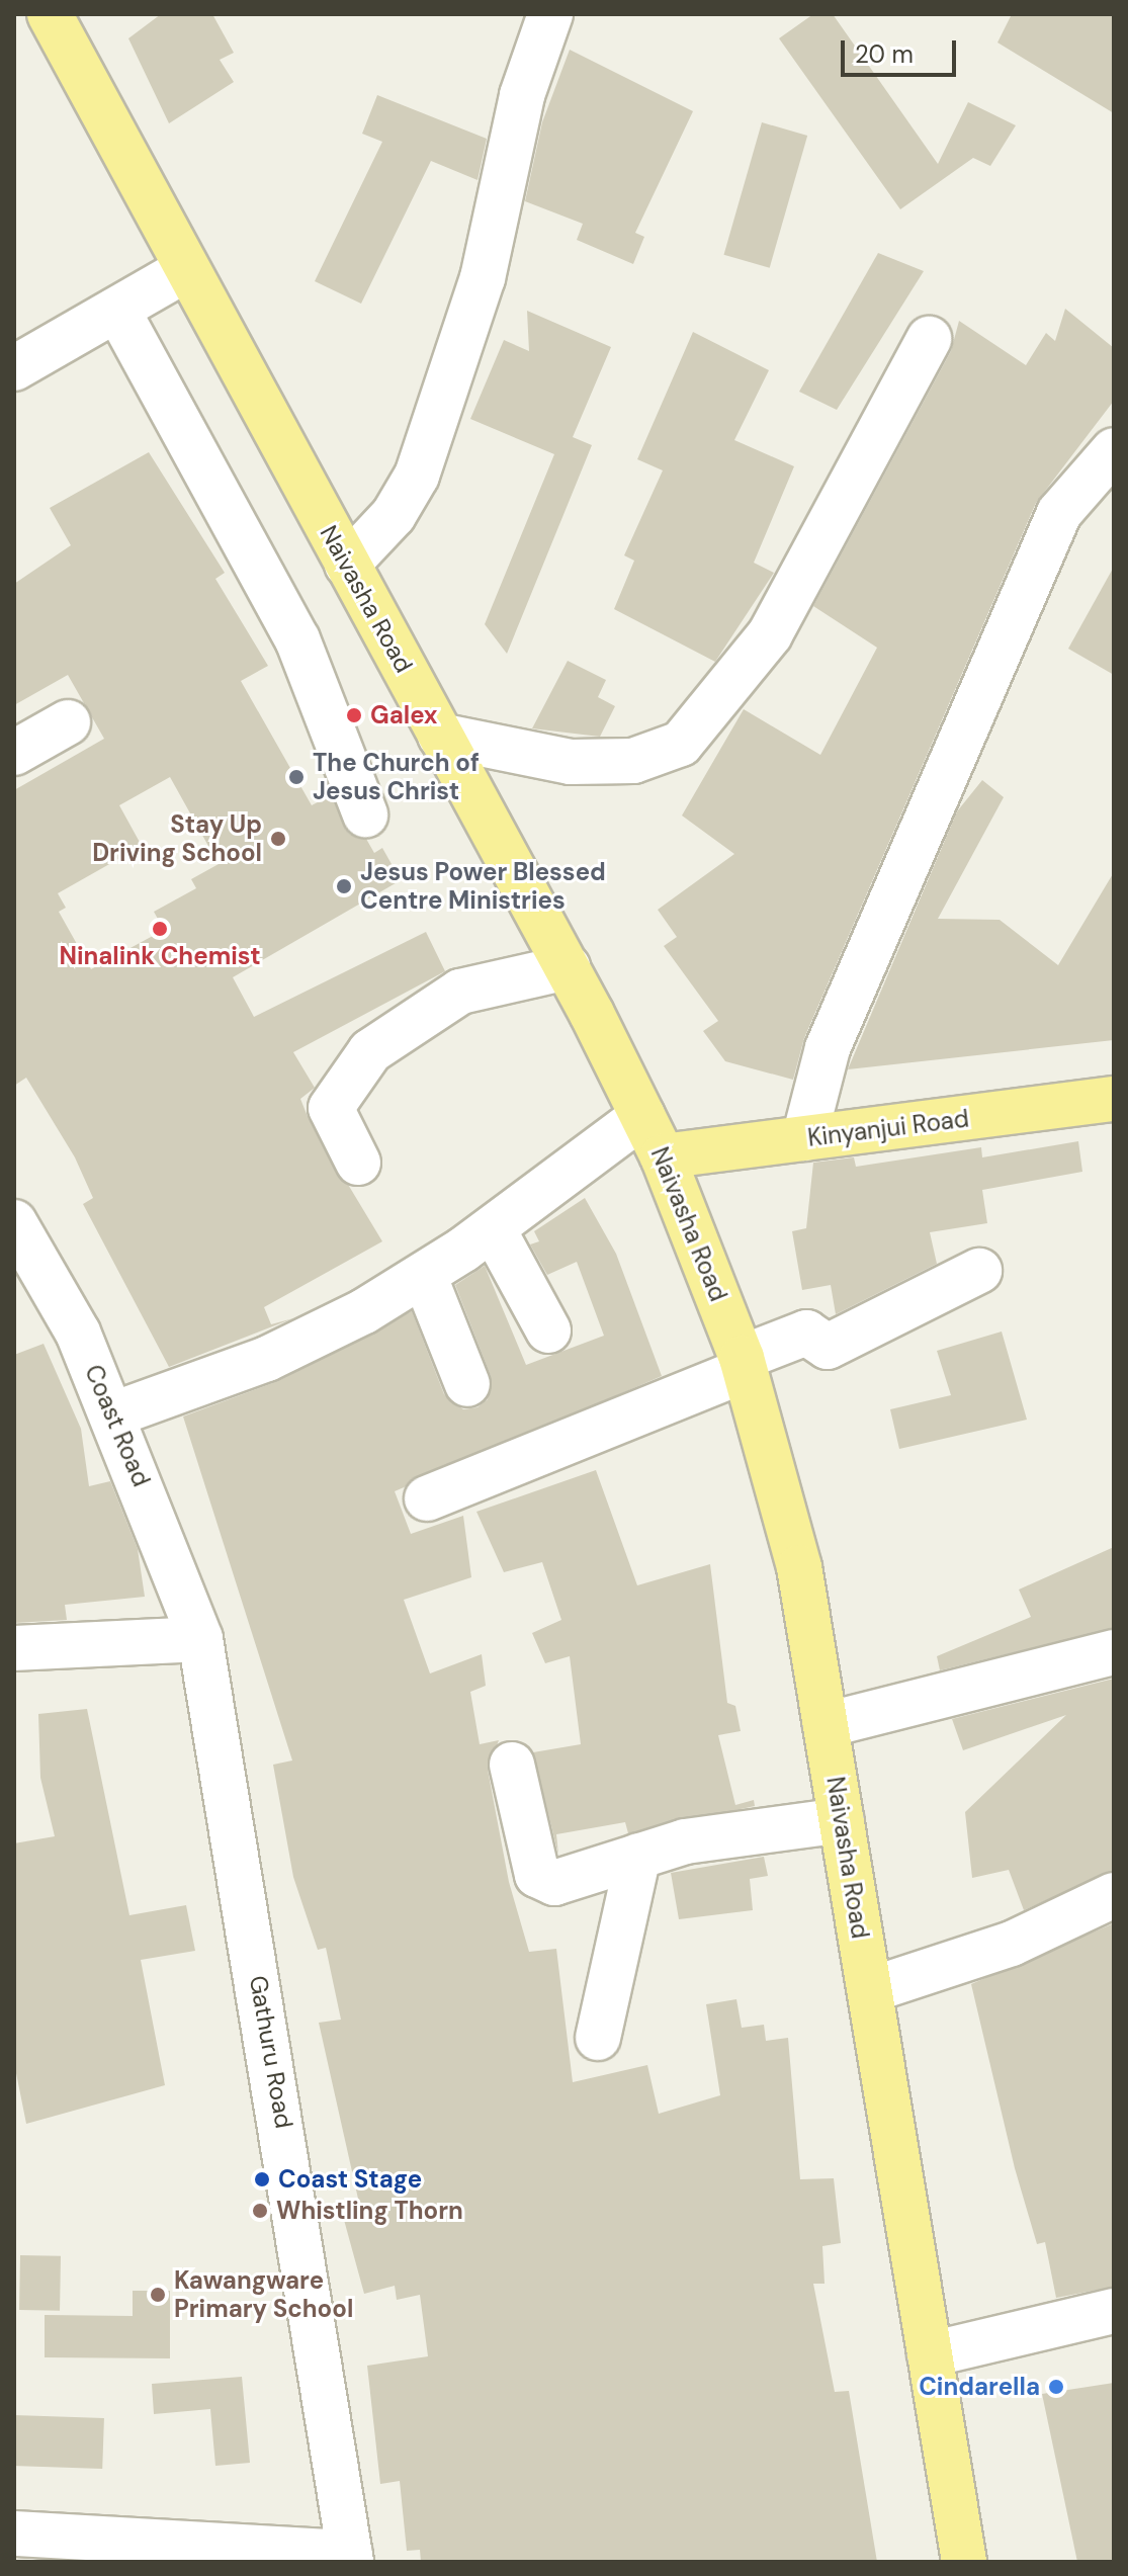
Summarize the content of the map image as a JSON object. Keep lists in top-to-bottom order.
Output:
{
  "streets": {
    "main road": ["Naivasha Road", "Kinyanjui Road"],
    "street": ["Coast Road", "Gathuru Road"]
  },
  "crossings": [
    ["Naivasha Road", "Kinyanjui Road"],
    ["Coast Road", "Gathuru Road"]
  ],
  "places": [
    "Galex",
    "The Church of Jesus Christ",
    "Stay Up Driving School",
    "Jesus Power Blessed Centre Ministries",
    "Ninalink Chemist",
    "Coast Stage",
    "Whistling Thorn",
    "Kawangware Primary School",
    "Cindarella"
  ],
  "scale_bar": "20 m"
}
